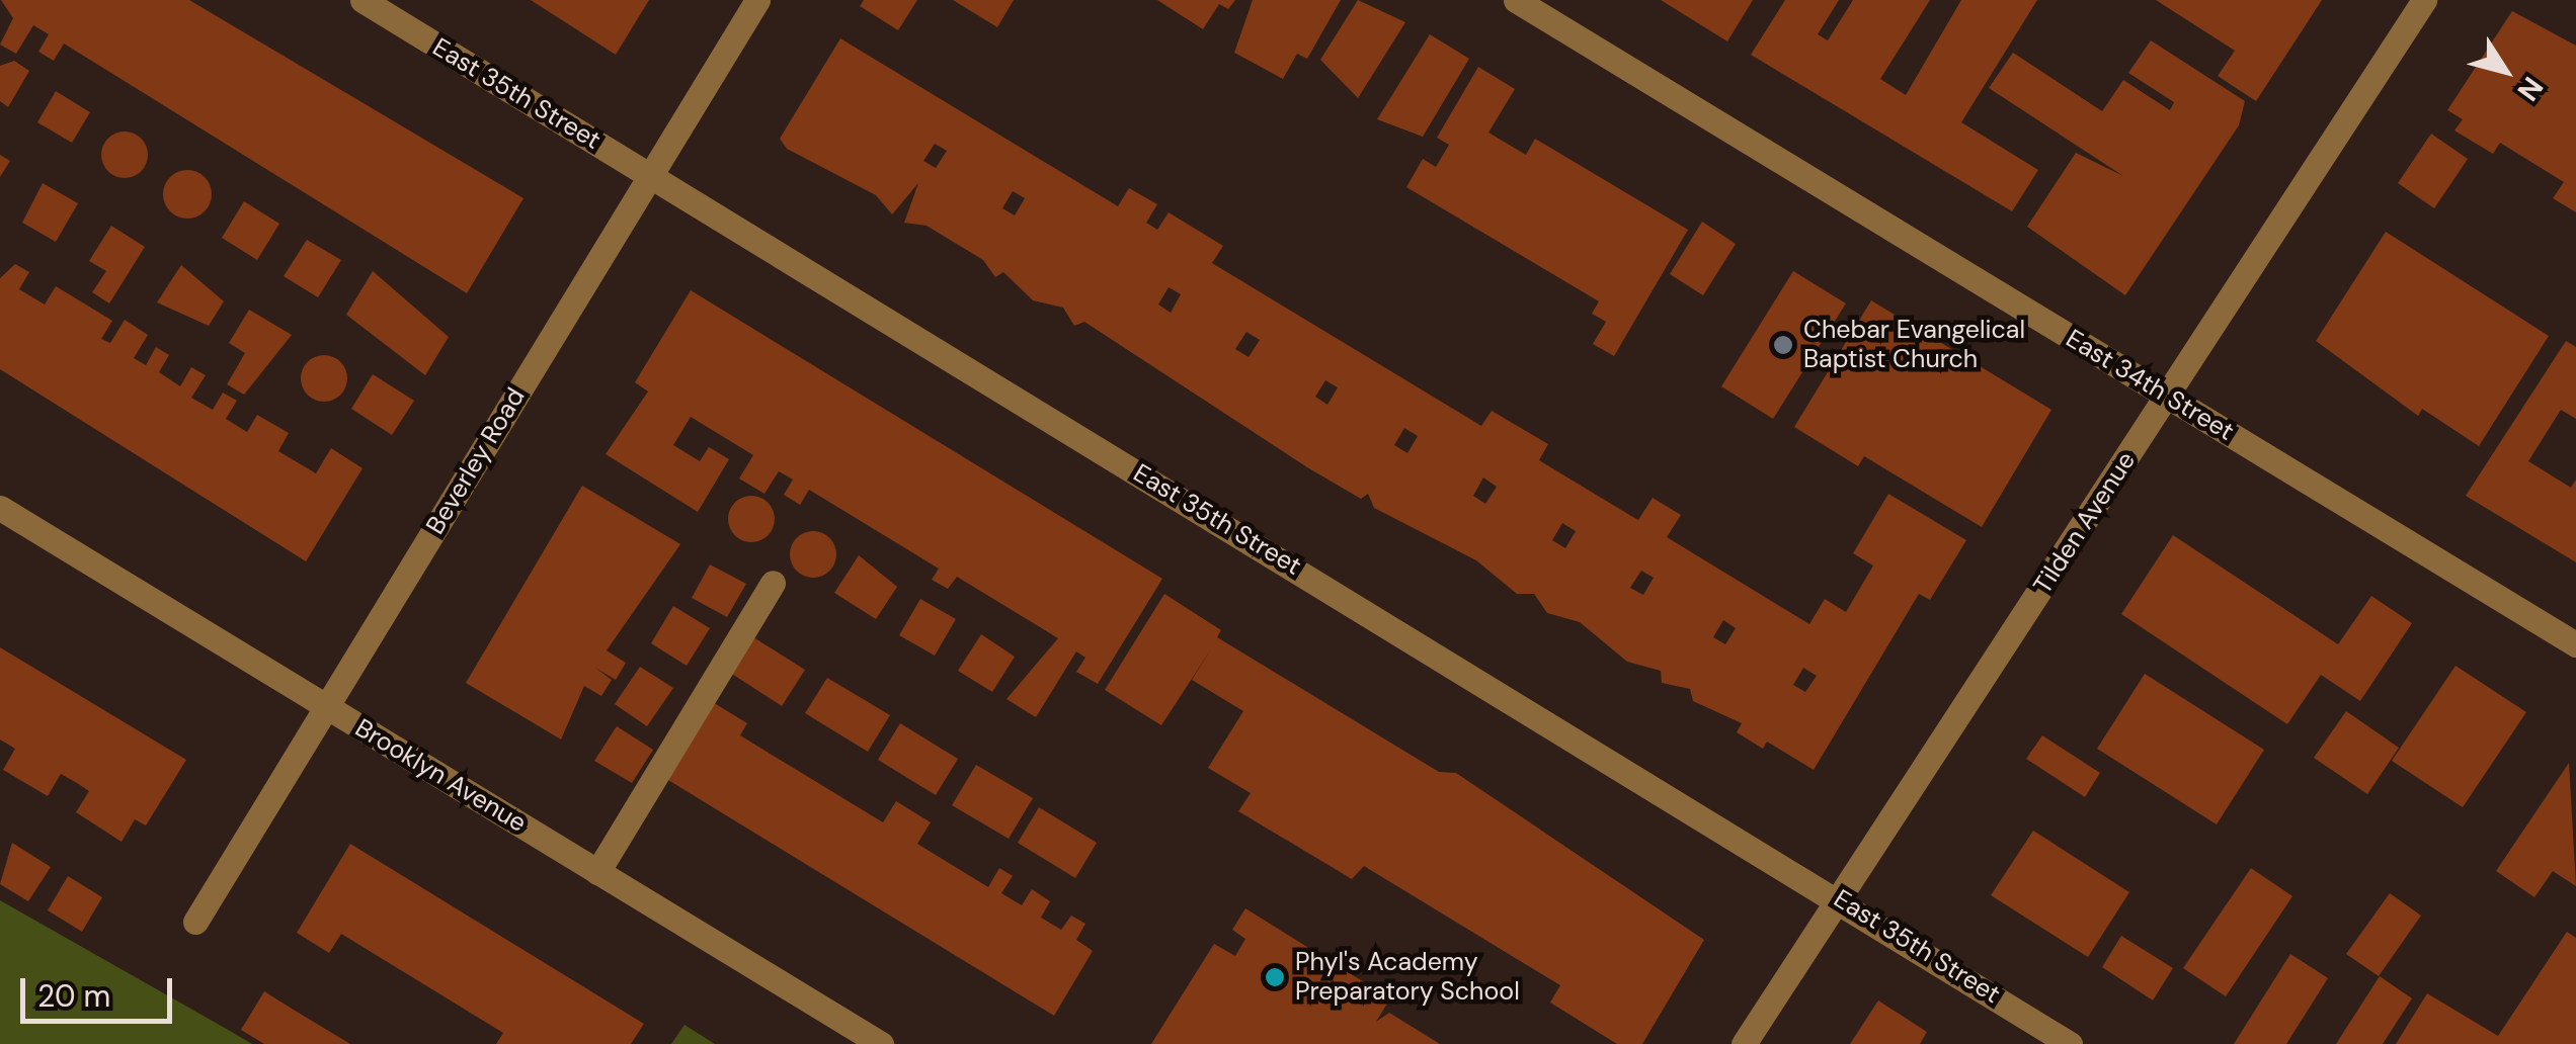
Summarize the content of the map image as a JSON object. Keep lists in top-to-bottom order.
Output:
{
  "streets": {
    "street": [
      "East 35th Street",
      "East 34th Street",
      "Beverley Road",
      "Tilden Avenue",
      "Brooklyn Avenue"
    ]
  },
  "crossings": [
    ["East 35th Street", "Beverley Road"],
    ["East 35th Street", "Tilden Avenue"],
    ["East 34th Street", "Tilden Avenue"],
    ["Beverley Road", "Brooklyn Avenue"]
  ],
  "places": ["Chebar Evangelical Baptist Church", "Phyl's Academy Preparatory School"],
  "scale_bar": "20 m",
  "north": "bottom right"
}
